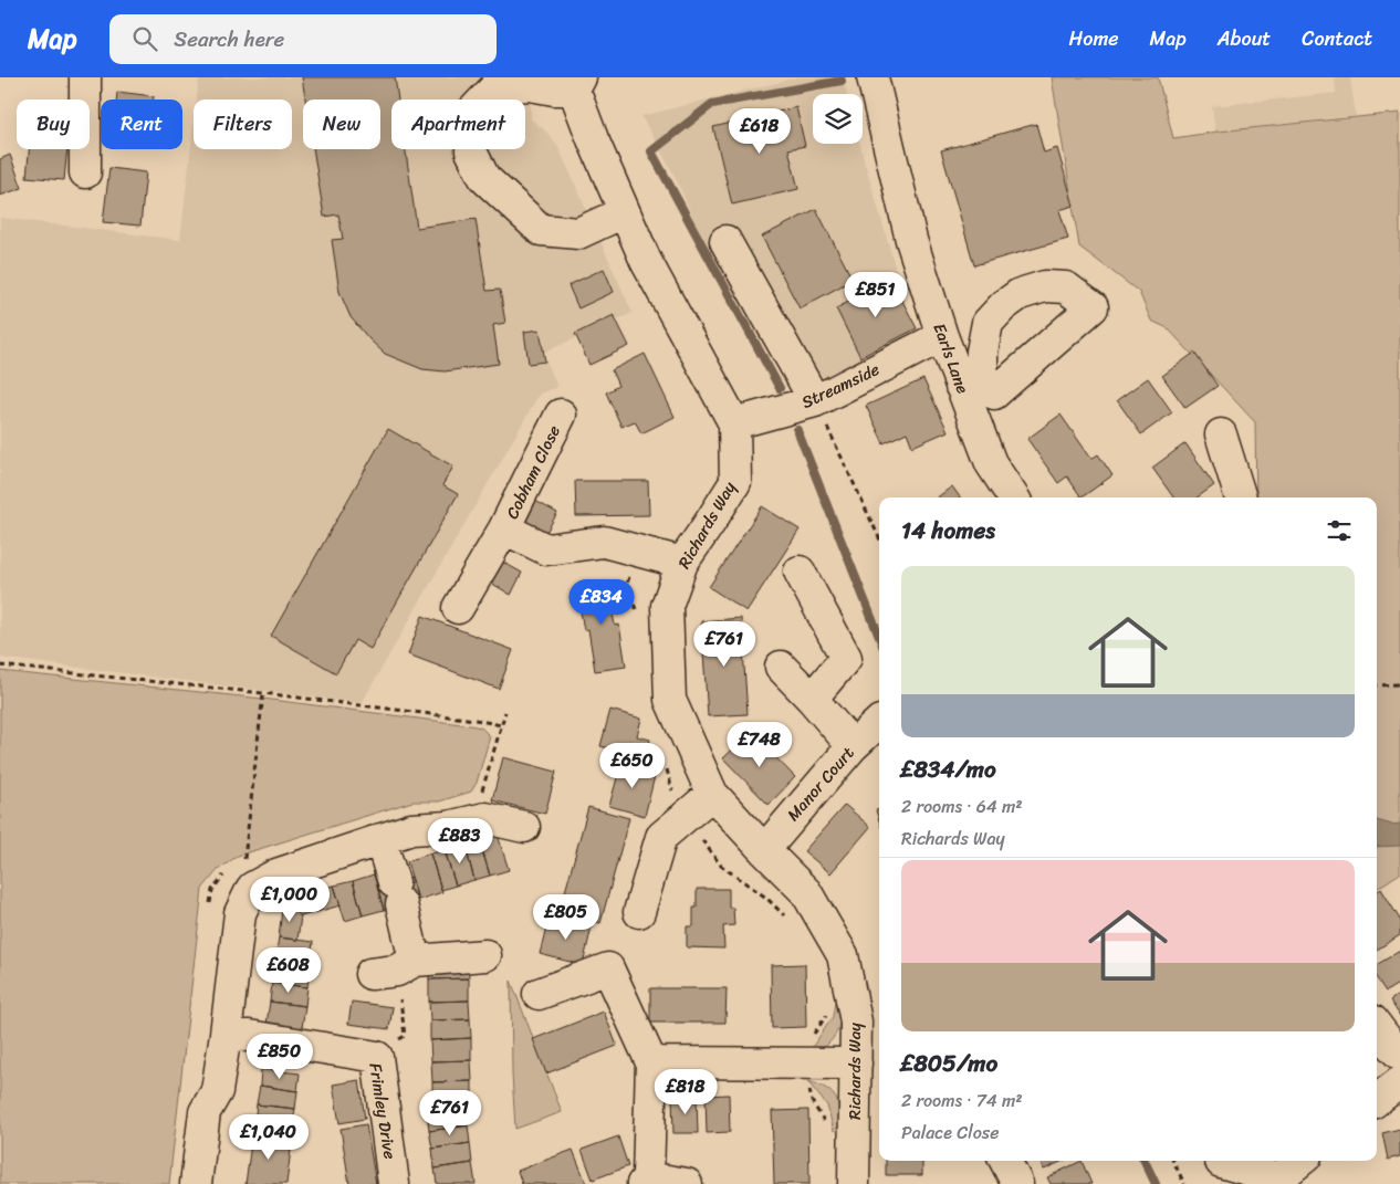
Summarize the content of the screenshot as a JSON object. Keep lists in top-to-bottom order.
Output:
{
  "streets": {
    "street": [
      "Earls Lane",
      "Streamside",
      "Cobham Close",
      "Richards Way",
      "Manor Court",
      "Frimley Drive"
    ]
  },
  "crossings": [
    ["Earls Lane", "Streamside"],
    ["Streamside", "Richards Way"],
    ["Cobham Close", "Richards Way"],
    ["Richards Way", "Manor Court"]
  ],
  "page": {
    "header": "Map",
    "search": "Search here",
    "nav": [
      "Home",
      "Map",
      "About",
      "Contact"
    ],
    "chip": [
      "Buy",
      "Rent",
      "Filters",
      "New",
      "Apartment"
    ],
    "price": [
      "£618",
      "£851",
      "£834",
      "£761",
      "£748",
      "£650",
      "£883",
      "£1,000",
      "£805",
      "£608",
      "£850",
      "£818",
      "£761",
      "£1,040"
    ],
    "heading": "14 homes",
    "list": [
      {
        "name": "£834/mo",
        "note": "2 rooms · 64 m² · Richards Way"
      },
      {
        "name": "£805/mo",
        "note": "2 rooms · 74 m² · Palace Close"
      }
    ]
  }
}
